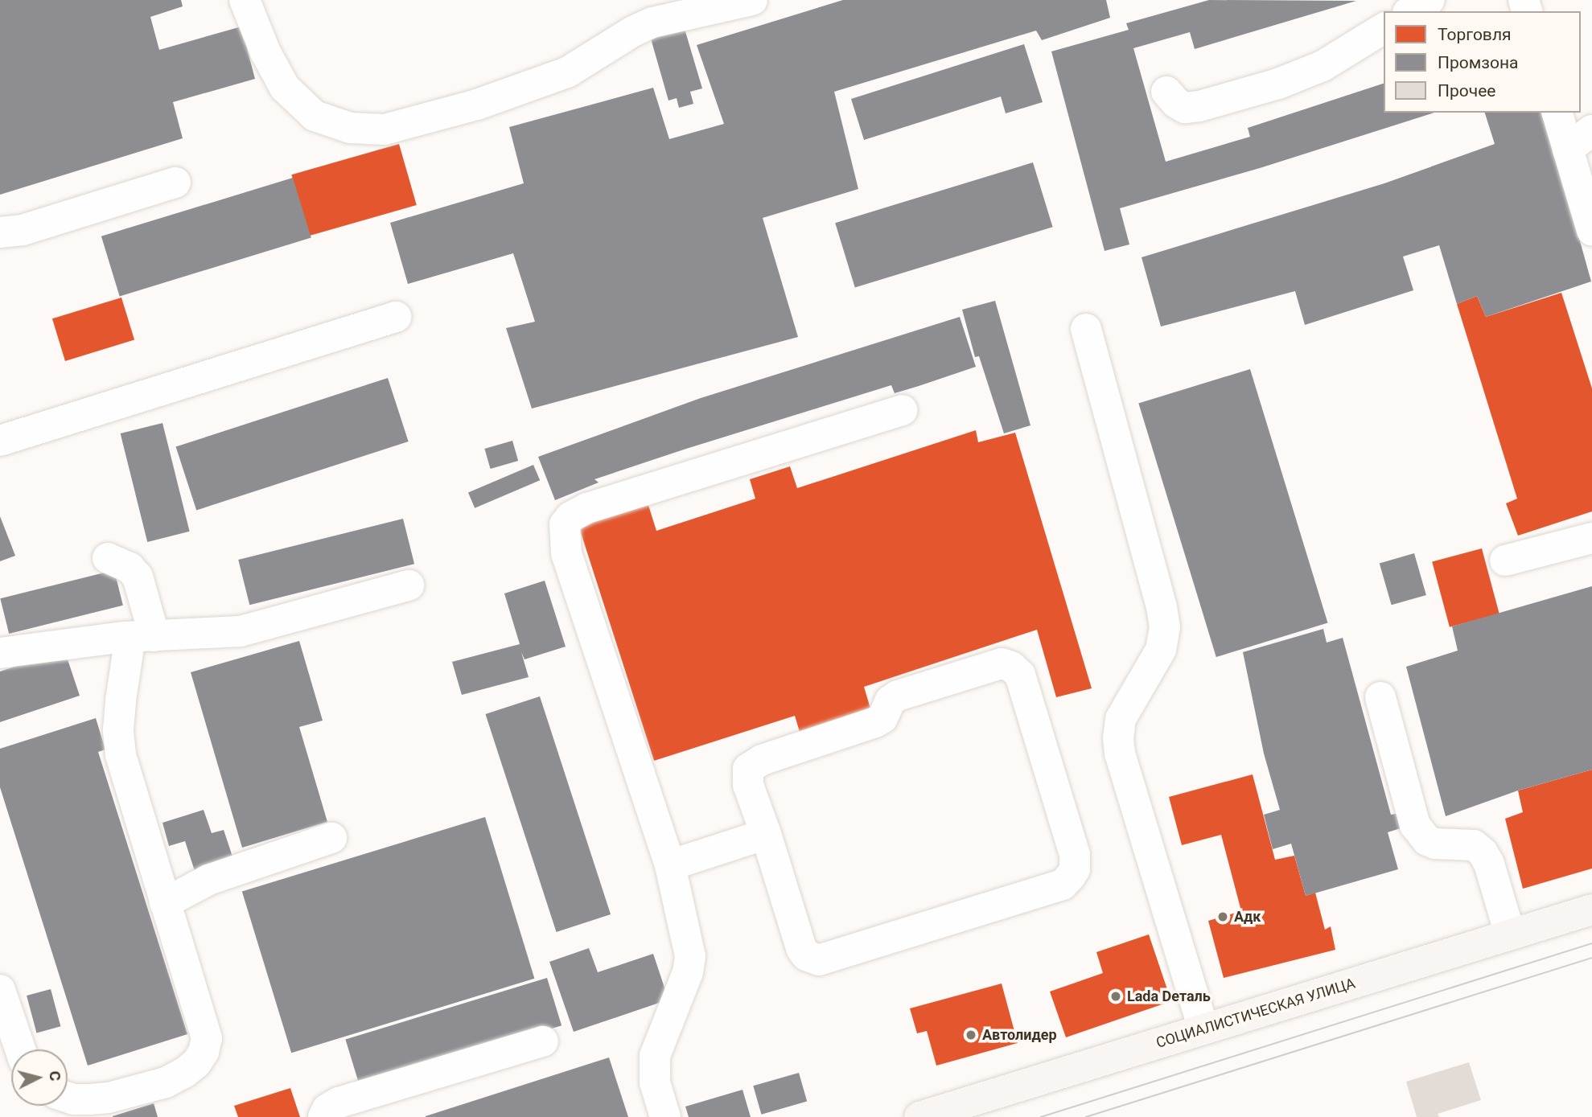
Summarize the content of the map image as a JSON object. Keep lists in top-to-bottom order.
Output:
{
  "streets": {
    "main road": ["СОЦИАЛИСТИЧЕСКАЯ УЛИЦА"]
  },
  "places": ["Адк", "Lada Dеталь", "Автолидер"],
  "legend": ["Торговля", "Промзона", "Прочее"],
  "north": "right"
}
